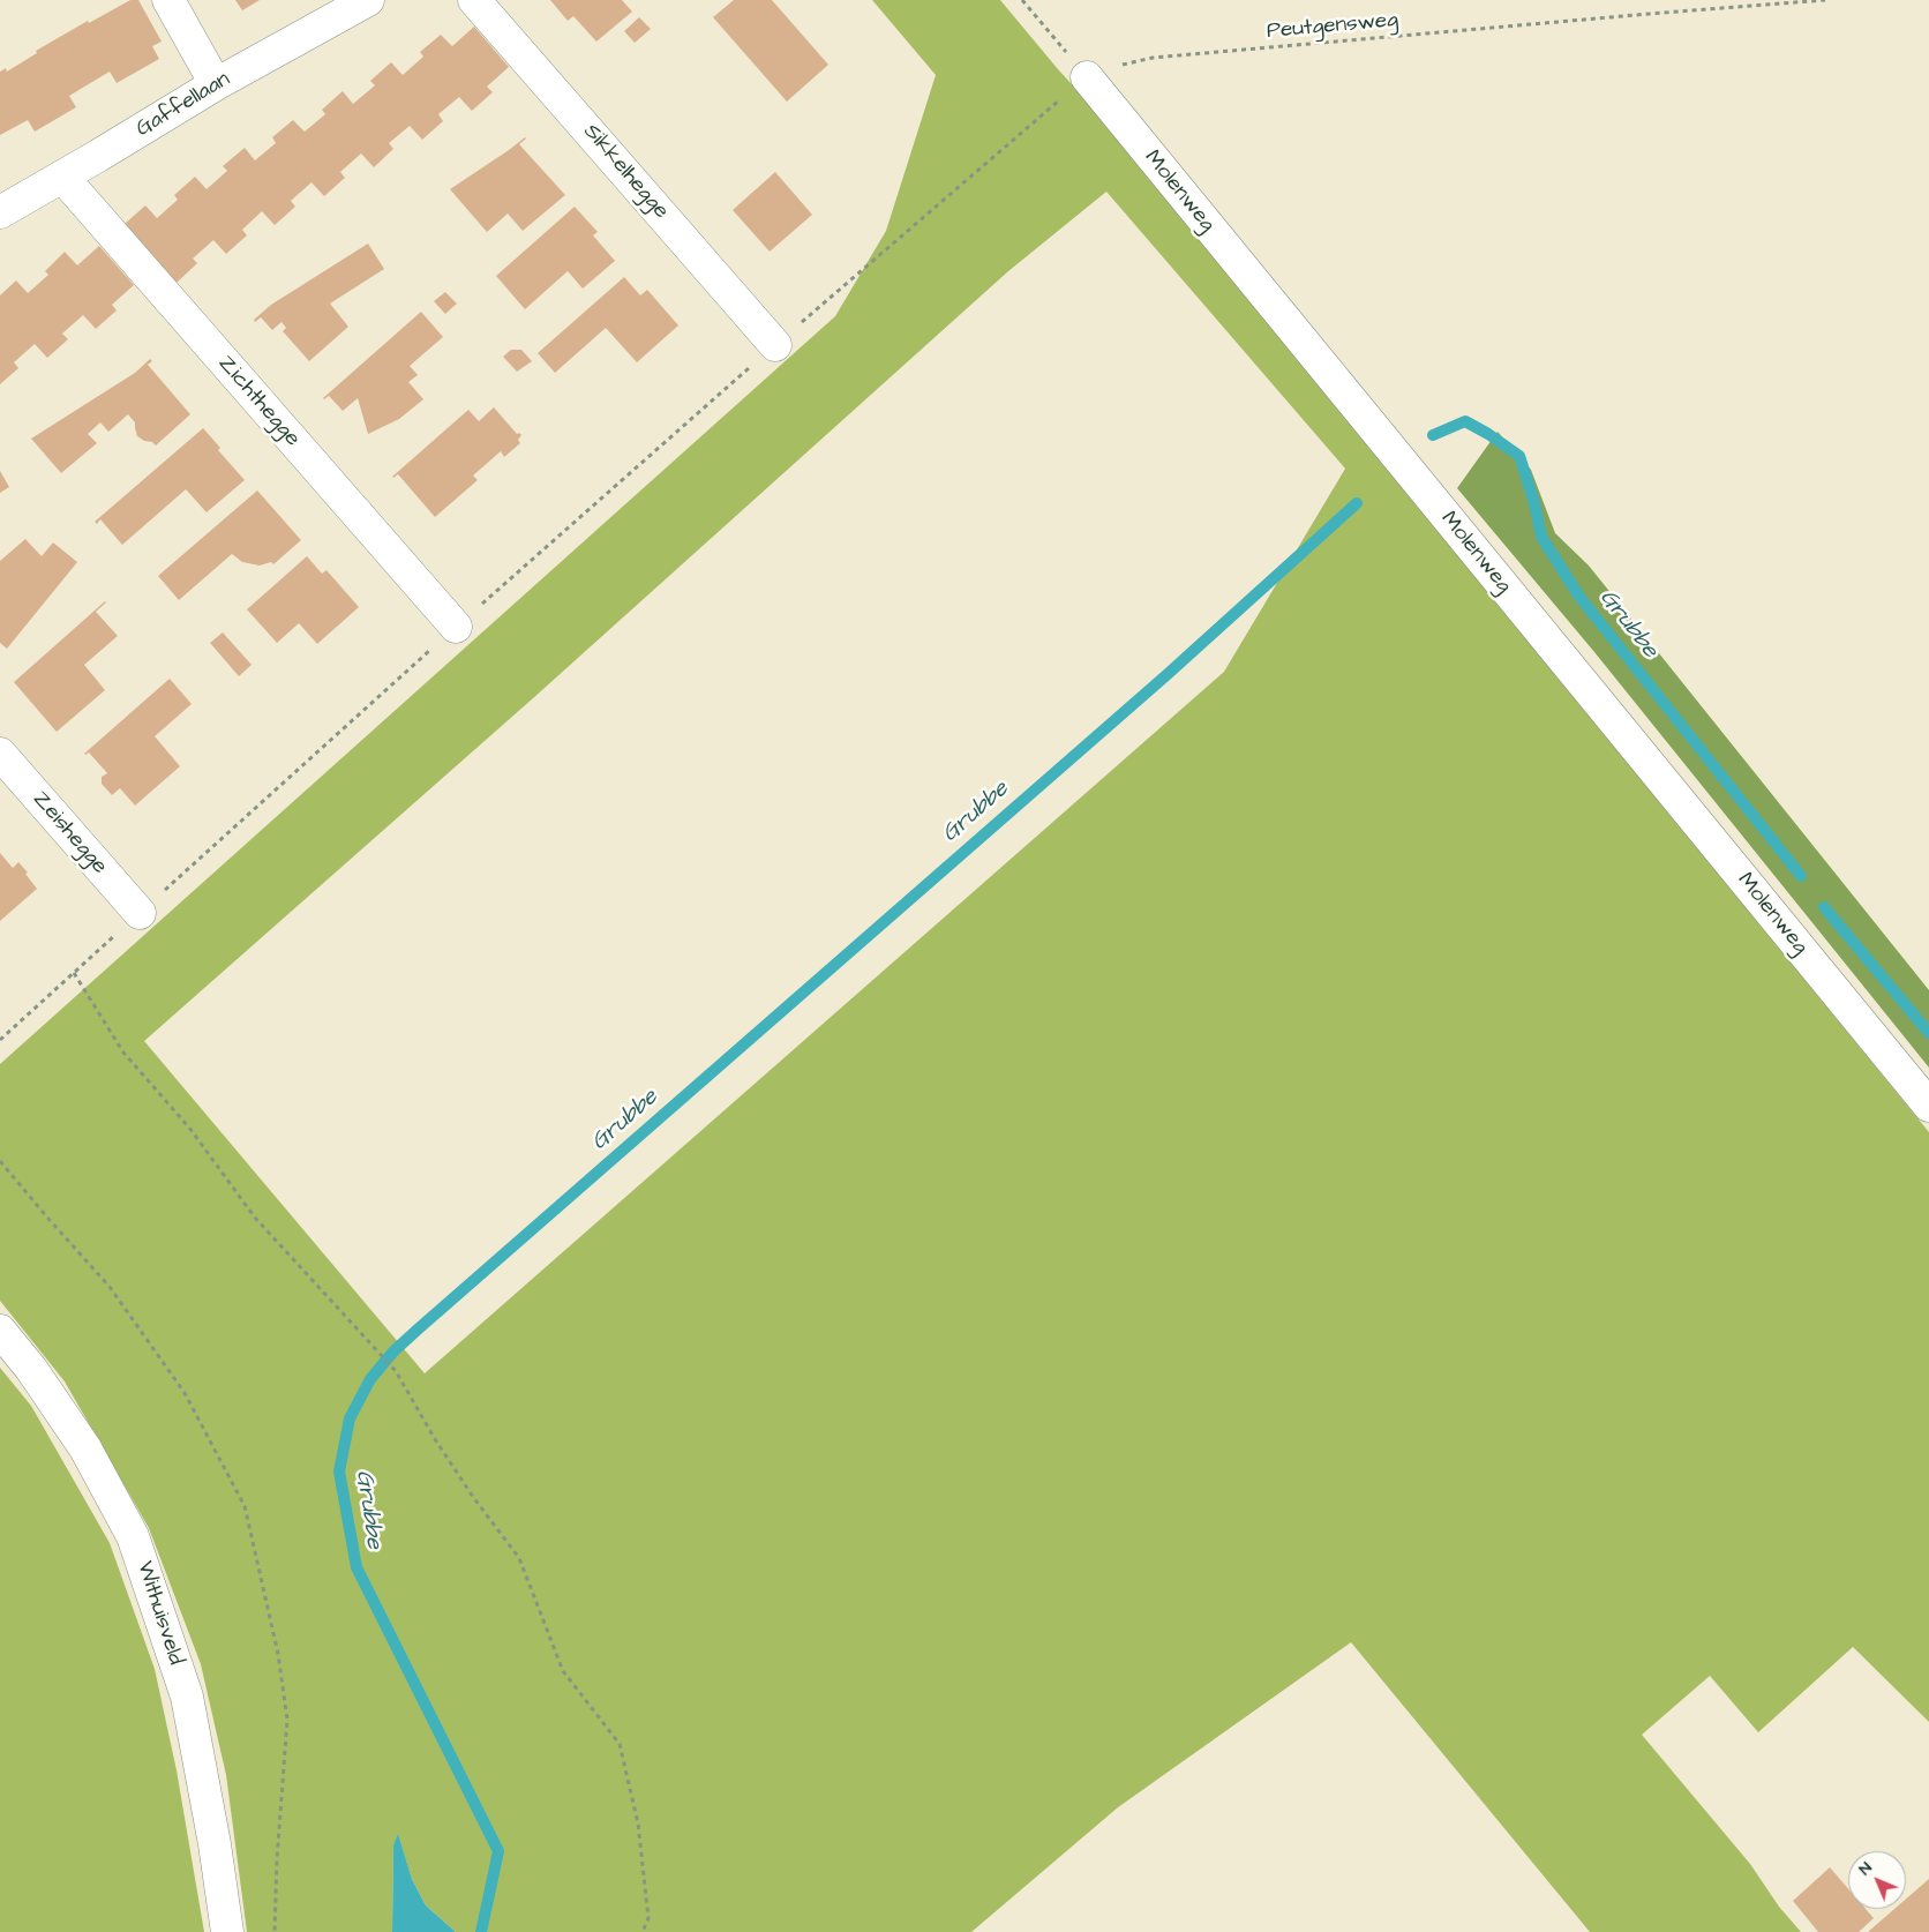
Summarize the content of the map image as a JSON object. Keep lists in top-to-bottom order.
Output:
{
  "streets": {
    "street": [
      "Gaffellaan",
      "Sikkelhegge",
      "Molenweg",
      "Zichthegge",
      "Zeishegge",
      "Withuisveld"
    ],
    "path": ["Peutgensweg"]
  },
  "crossings": [
    ["Peutgensweg", "Molenweg"],
    ["Gaffellaan", "Zichthegge"]
  ],
  "water": ["Grubbe"],
  "north": "top left"
}
